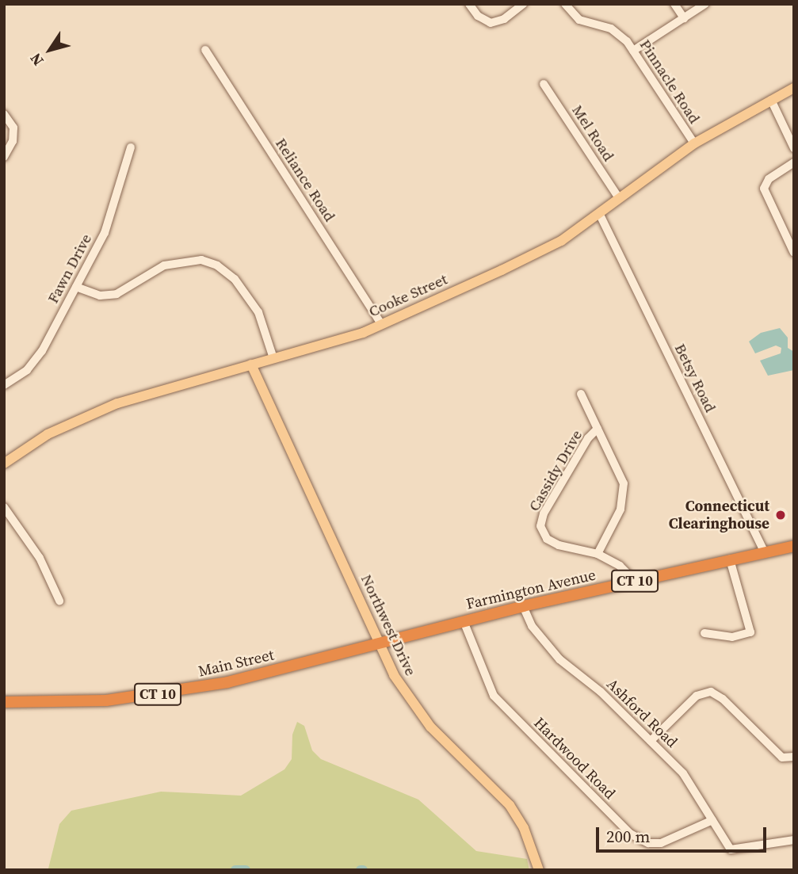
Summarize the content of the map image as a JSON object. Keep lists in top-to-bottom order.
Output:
{
  "streets": {
    "highway": ["CT 10", "Farmington Avenue", "Main Street"],
    "main road": ["Cooke Street", "Northwest Drive"],
    "street": [
      "Pinnacle Road",
      "Mel Road",
      "Reliance Road",
      "Fawn Drive",
      "Betsy Road",
      "Cassidy Drive",
      "Ashford Road",
      "Hardwood Road"
    ]
  },
  "crossings": [
    ["Pinnacle Road", "Cooke Street"],
    ["Mel Road", "Cooke Street"],
    ["Reliance Road", "Cooke Street"],
    ["Cooke Street", "Betsy Road"],
    ["Cooke Street", "Northwest Drive"],
    ["Betsy Road", "Farmington Avenue"],
    ["Cassidy Drive", "Farmington Avenue"],
    ["Farmington Avenue", "Northwest Drive"],
    ["Farmington Avenue", "Main Street"],
    ["Farmington Avenue", "Ashford Road"],
    ["Farmington Avenue", "Hardwood Road"],
    ["Ashford Road", "Hardwood Road"]
  ],
  "places": ["Connecticut Clearinghouse"],
  "scale_bar": "200 m",
  "north": "bottom left"
}
